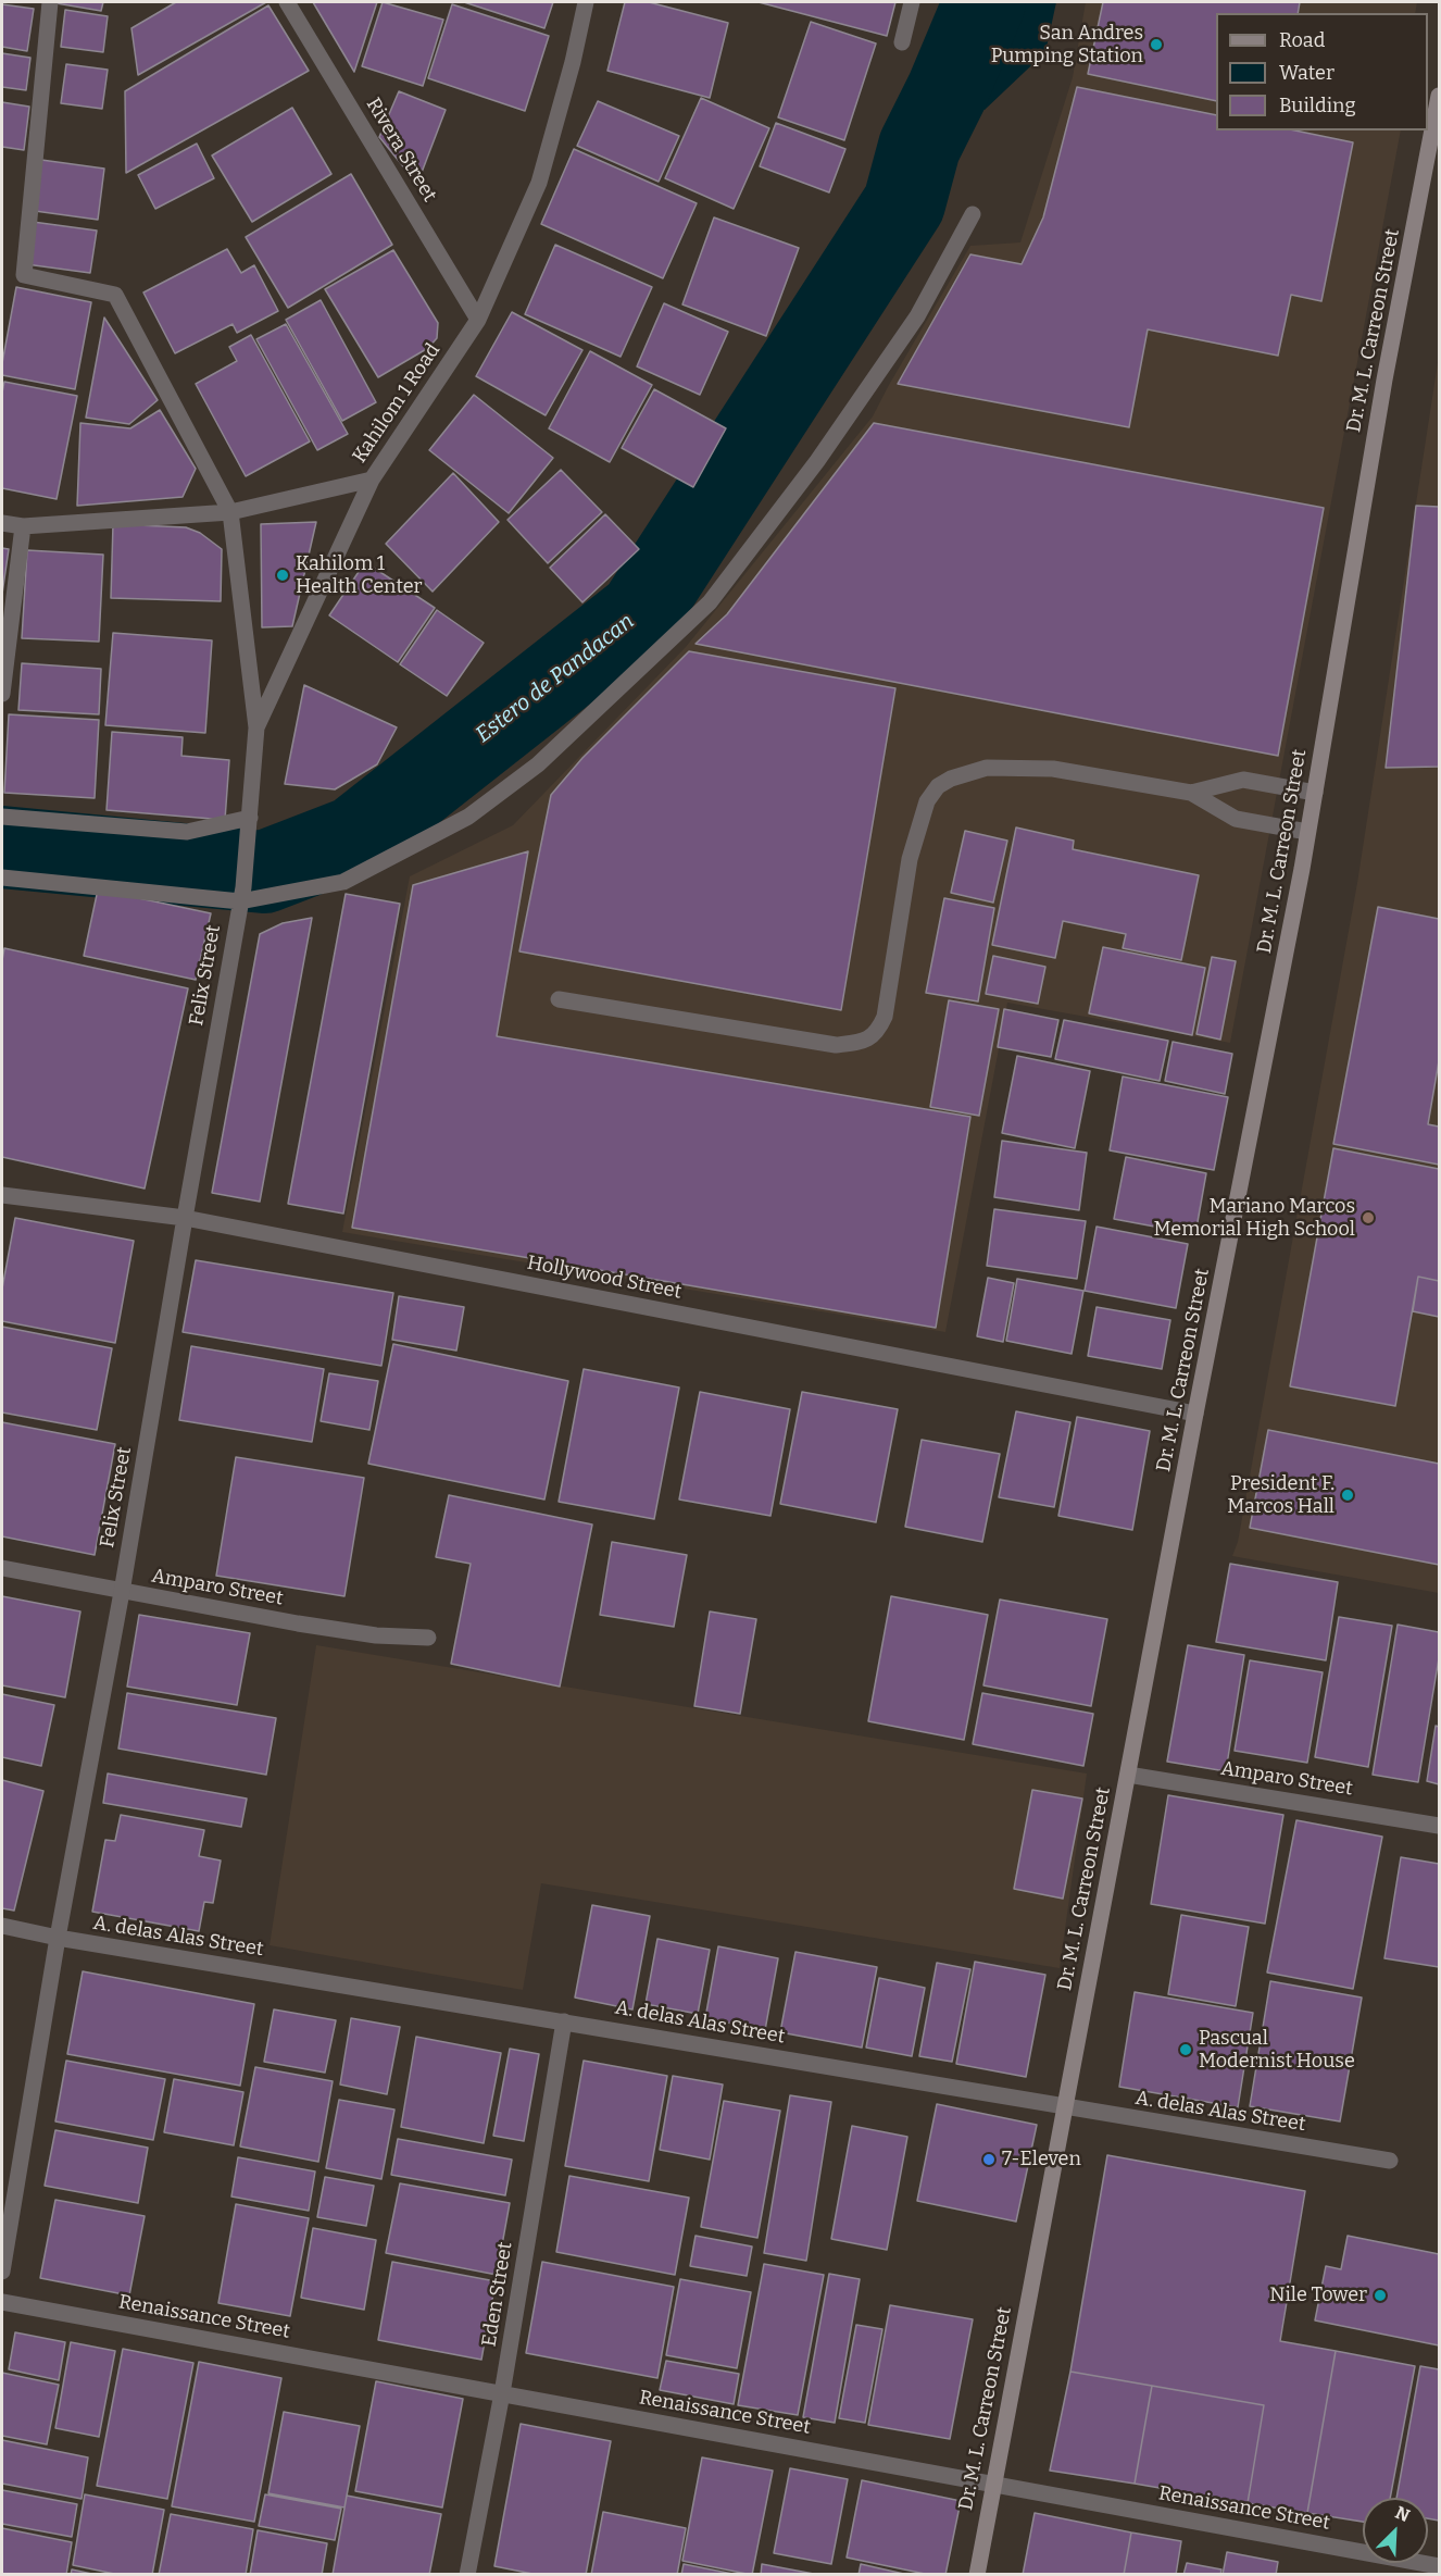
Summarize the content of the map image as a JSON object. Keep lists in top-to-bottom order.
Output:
{
  "streets": {
    "main road": ["Dr. M. L. Carreon Street"],
    "street": [
      "Rivera Street",
      "Kahilom 1 Road",
      "Felix Street",
      "Hollywood Street",
      "Amparo Street",
      "A. delas Alas Street",
      "Eden Street",
      "Renaissance Street"
    ]
  },
  "crossings": [
    ["Rivera Street", "Kahilom 1 Road"],
    ["Dr. M. L. Carreon Street", "Hollywood Street"],
    ["Dr. M. L. Carreon Street", "Amparo Street"],
    ["Dr. M. L. Carreon Street", "A. delas Alas Street"],
    ["Dr. M. L. Carreon Street", "Renaissance Street"],
    ["Kahilom 1 Road", "Felix Street"],
    ["Felix Street", "Hollywood Street"],
    ["Felix Street", "Amparo Street"],
    ["Felix Street", "A. delas Alas Street"],
    ["A. delas Alas Street", "Eden Street"],
    ["Eden Street", "Renaissance Street"]
  ],
  "water": ["Estero de Pandacan"],
  "places": [
    "San Andres Pumping Station",
    "Kahilom 1 Health Center",
    "Mariano Marcos Memorial High School",
    "President F. Marcos Hall",
    "Pascual Modernist House",
    "7-Eleven",
    "Nile Tower"
  ],
  "legend": ["Road", "Water", "Building"],
  "north": "top right"
}
